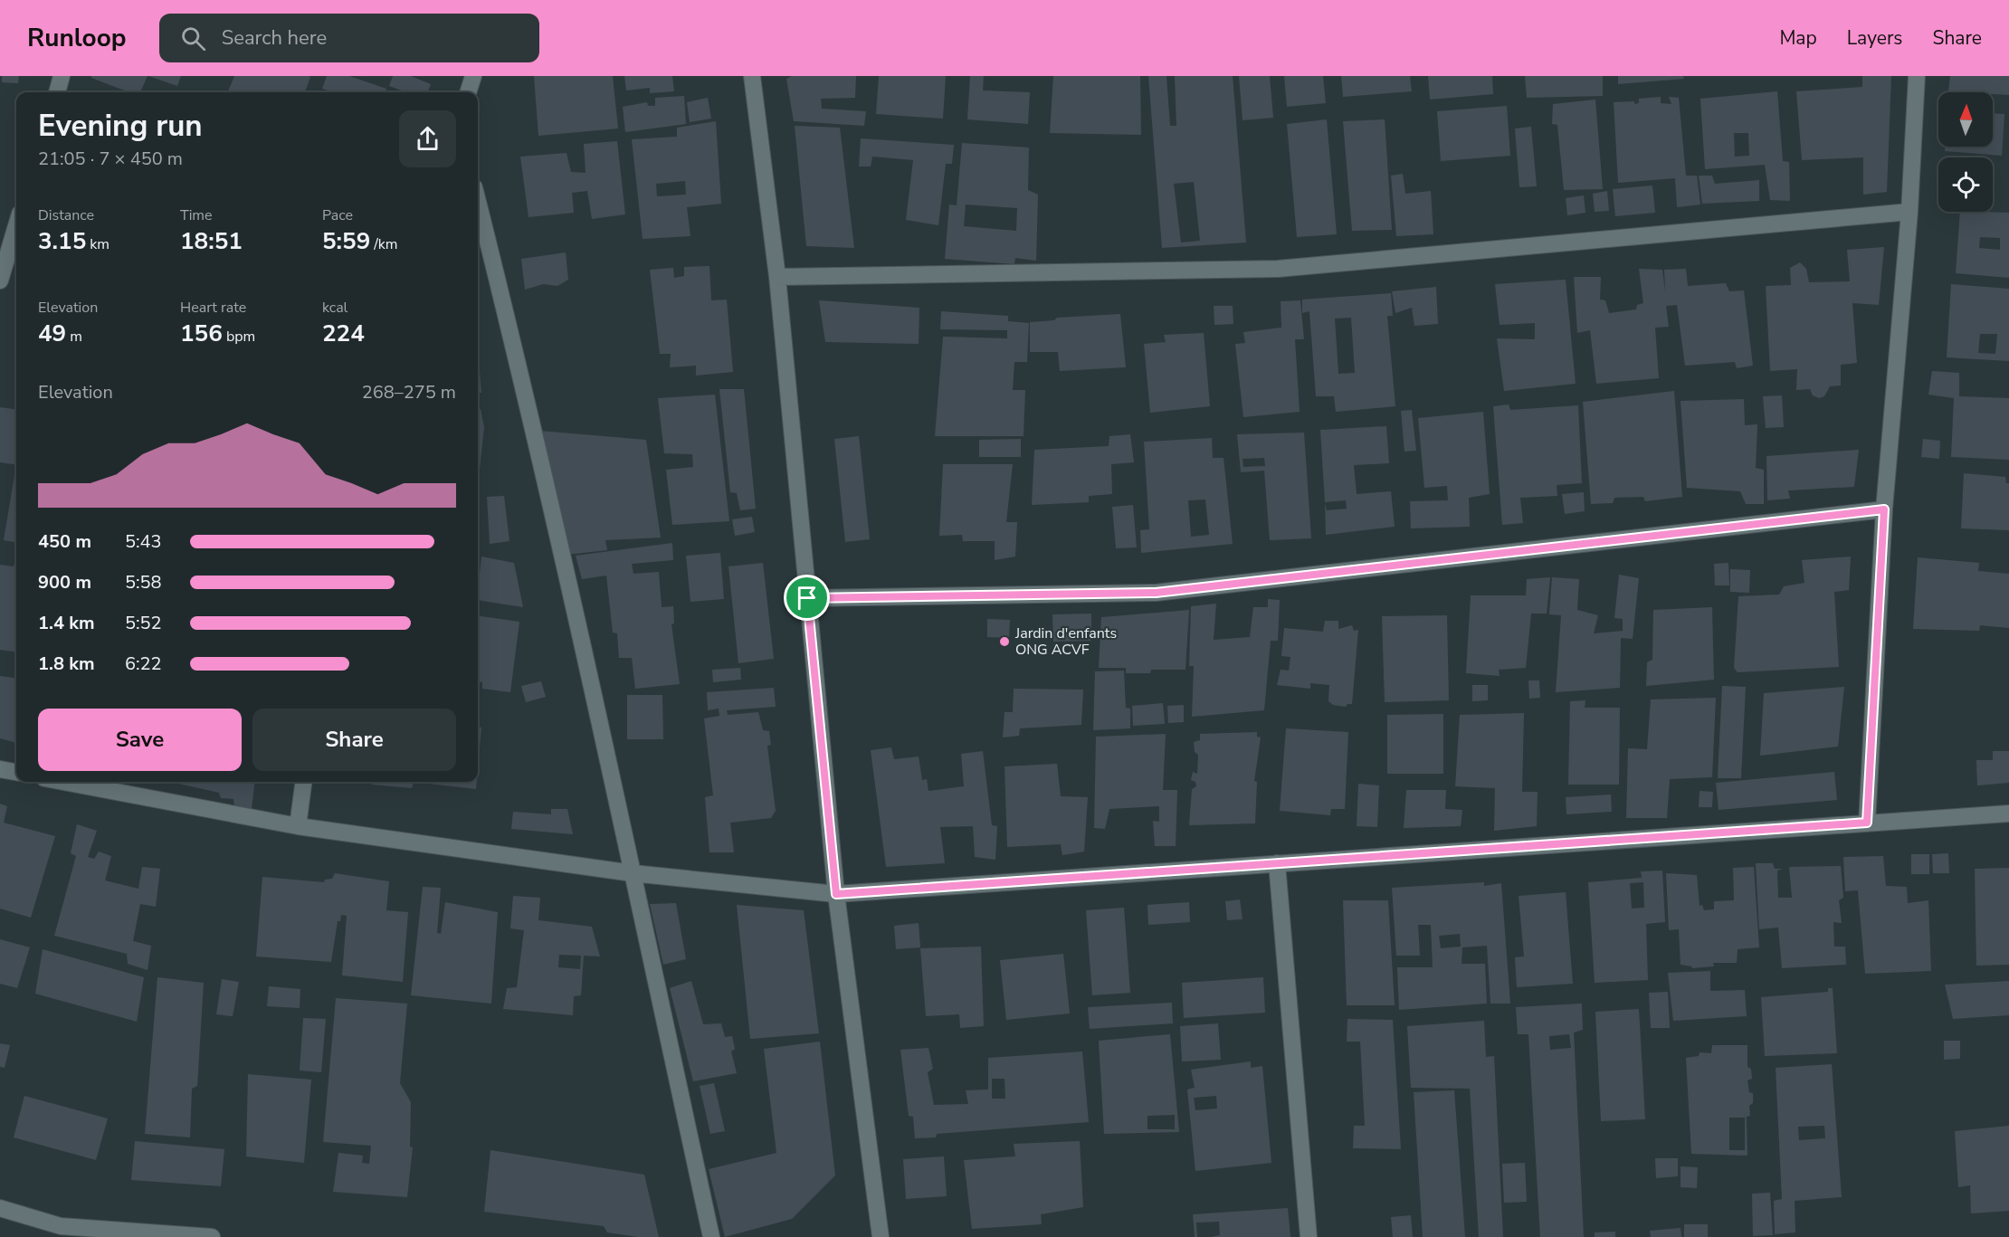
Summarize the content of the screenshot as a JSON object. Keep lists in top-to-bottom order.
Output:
{
  "places": ["Jardin d'enfants ONG ACVF"],
  "north": "top",
  "page": {
    "header": "Runloop",
    "search": "Search here",
    "nav": ["Map", "Layers", "Share"],
    "heading": ["Evening run", "21:05 · 7 × 450 m"],
    "stats": [
      ["Distance", "3.15 km"],
      ["Time", "18:51"],
      ["Pace", "5:59 /km"],
      ["Elevation", "49 m"],
      ["Heart rate", "156 bpm"],
      ["kcal", "224"]
    ],
    "chart": ["Elevation", "268–275 m"],
    "list": [
      {
        "name": "450 m",
        "note": "5:43"
      },
      {
        "name": "900 m",
        "note": "5:58"
      },
      {
        "name": "1.4 km",
        "note": "5:52"
      },
      {
        "name": "1.8 km",
        "note": "6:22"
      }
    ],
    "buttons": ["Save", "Share"]
  }
}
